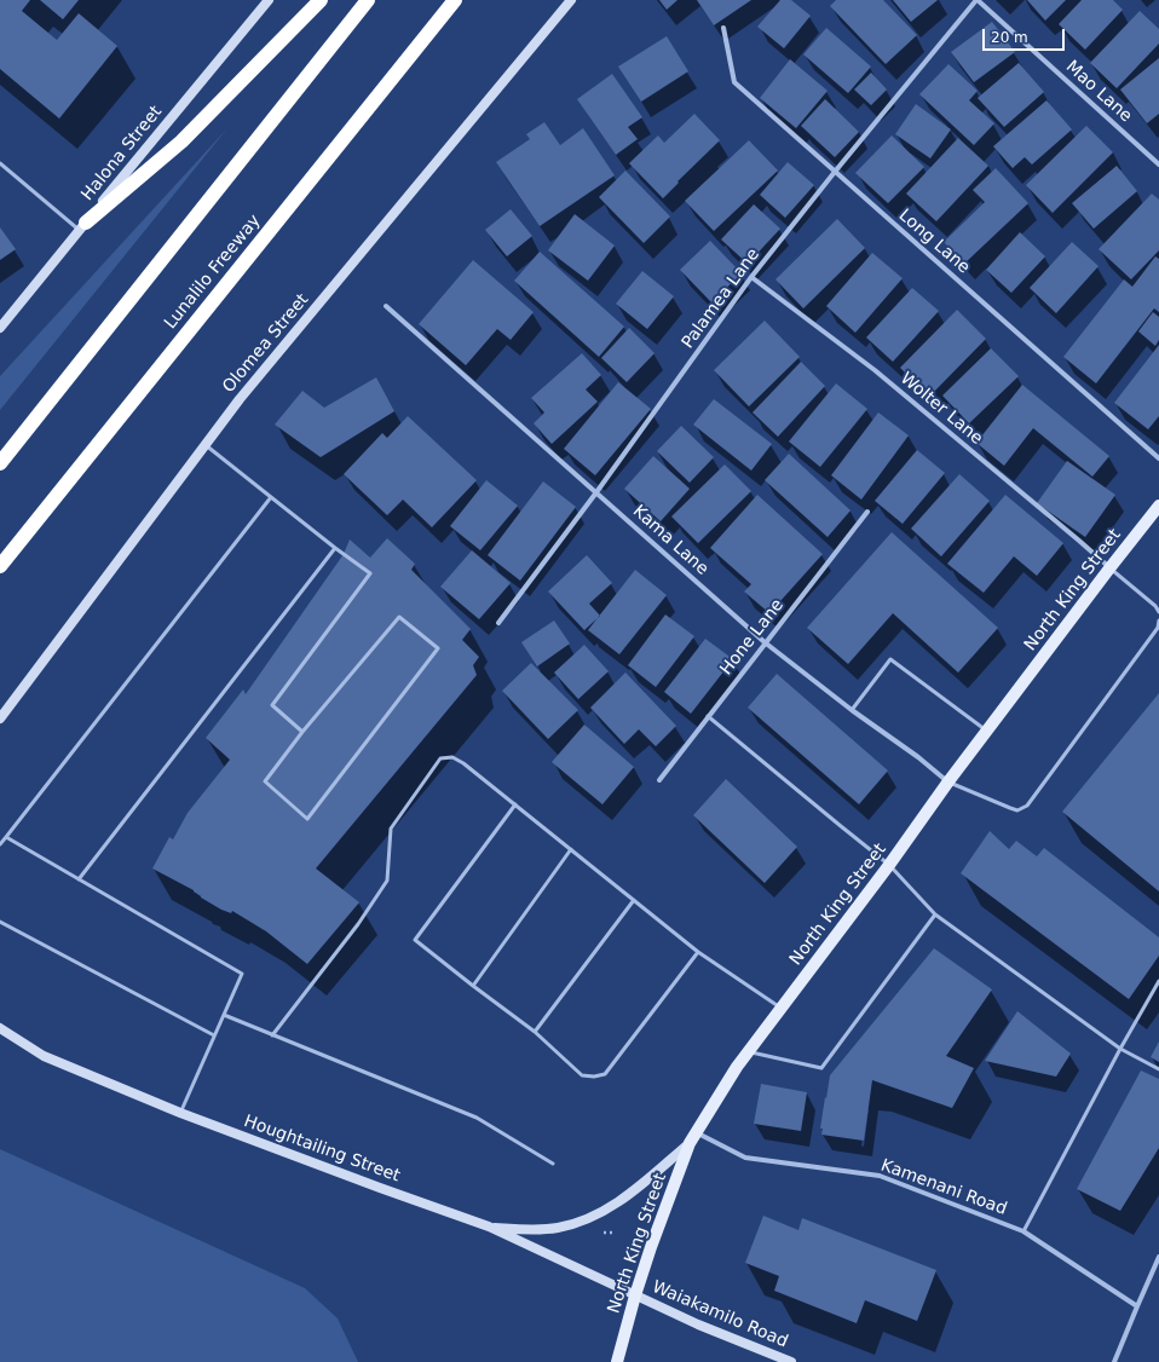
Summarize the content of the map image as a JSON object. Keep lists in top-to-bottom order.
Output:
{
  "streets": {
    "highway": ["Lunalilo Freeway"],
    "main road": [
      "Halona Street",
      "Olomea Street",
      "North King Street",
      "Houghtailing Street",
      "Waiakamilo Road"
    ],
    "street": [
      "Mao Lane",
      "Long Lane",
      "Palamea Lane",
      "Wolter Lane",
      "Kama Lane",
      "Hone Lane",
      "Kamenani Road"
    ]
  },
  "crossings": [
    ["Mao Lane", "Palamea Lane"],
    ["Long Lane", "Palamea Lane"],
    ["Palamea Lane", "Wolter Lane"],
    ["Palamea Lane", "Kama Lane"],
    ["Wolter Lane", "North King Street"],
    ["Kama Lane", "North King Street"],
    ["Kama Lane", "Hone Lane"],
    ["North King Street", "Houghtailing Street"],
    ["North King Street", "Kamenani Road"],
    ["North King Street", "Waiakamilo Road"],
    ["Houghtailing Street", "Waiakamilo Road"]
  ],
  "scale_bar": "20 m"
}
